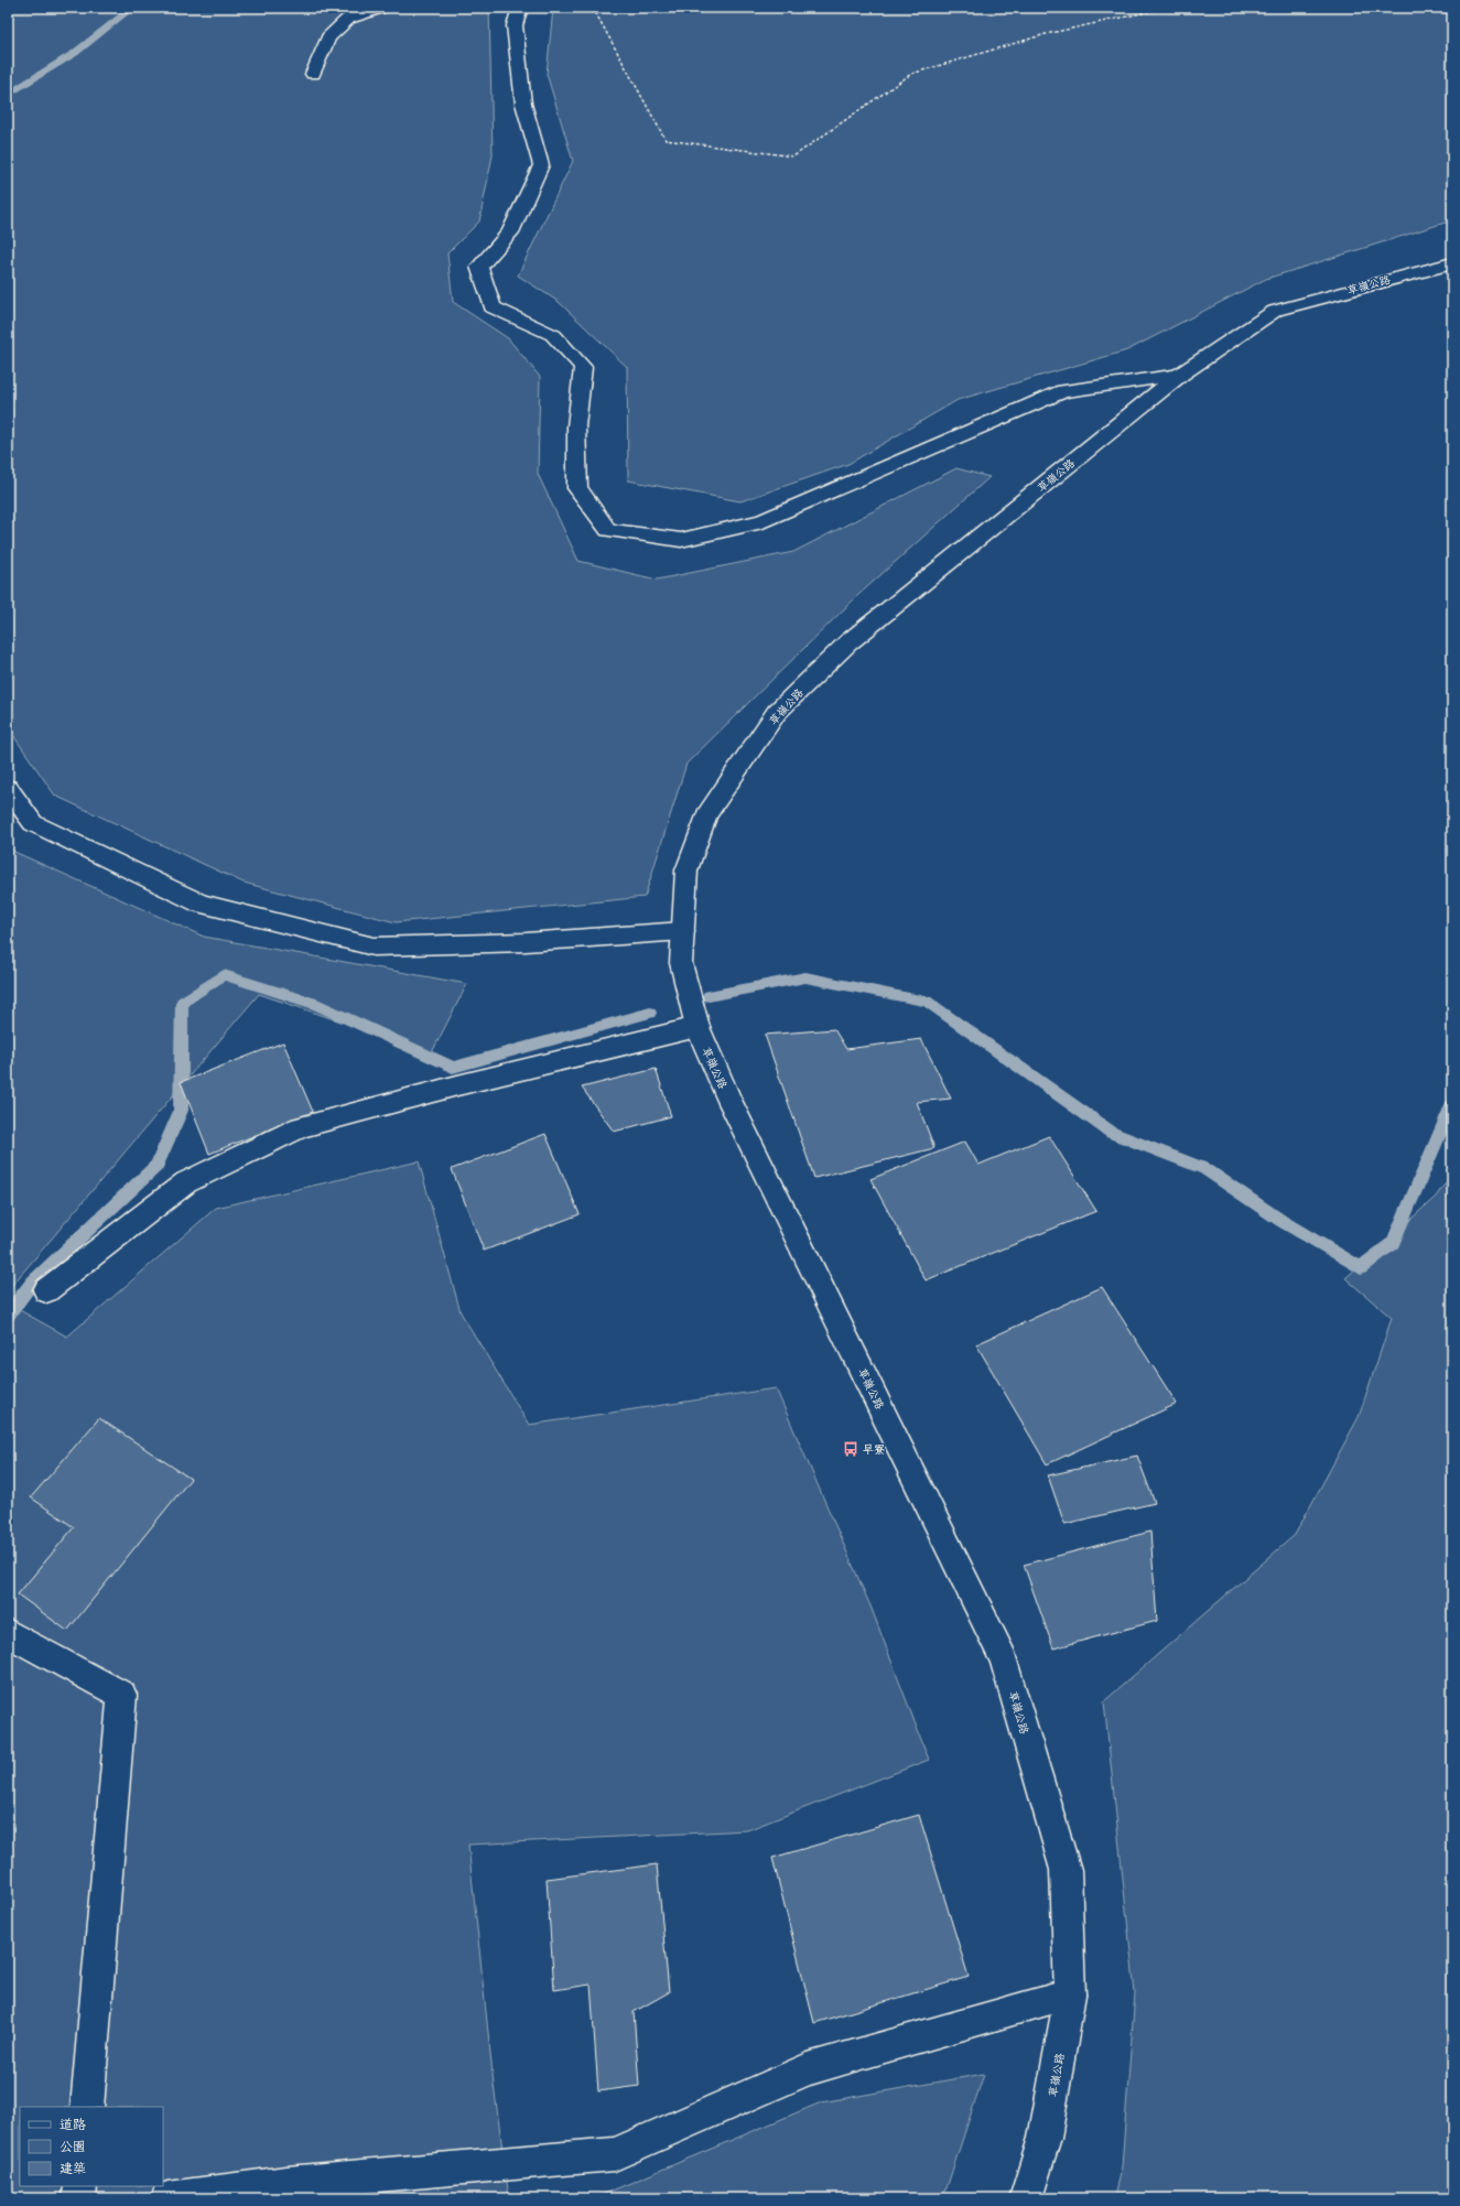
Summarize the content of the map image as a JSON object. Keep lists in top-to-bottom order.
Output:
{
  "streets": {
    "street": ["草嶺公路"]
  },
  "places": {
    "bus stop": ["早寮"]
  },
  "legend": ["道路", "公園", "建築"]
}
